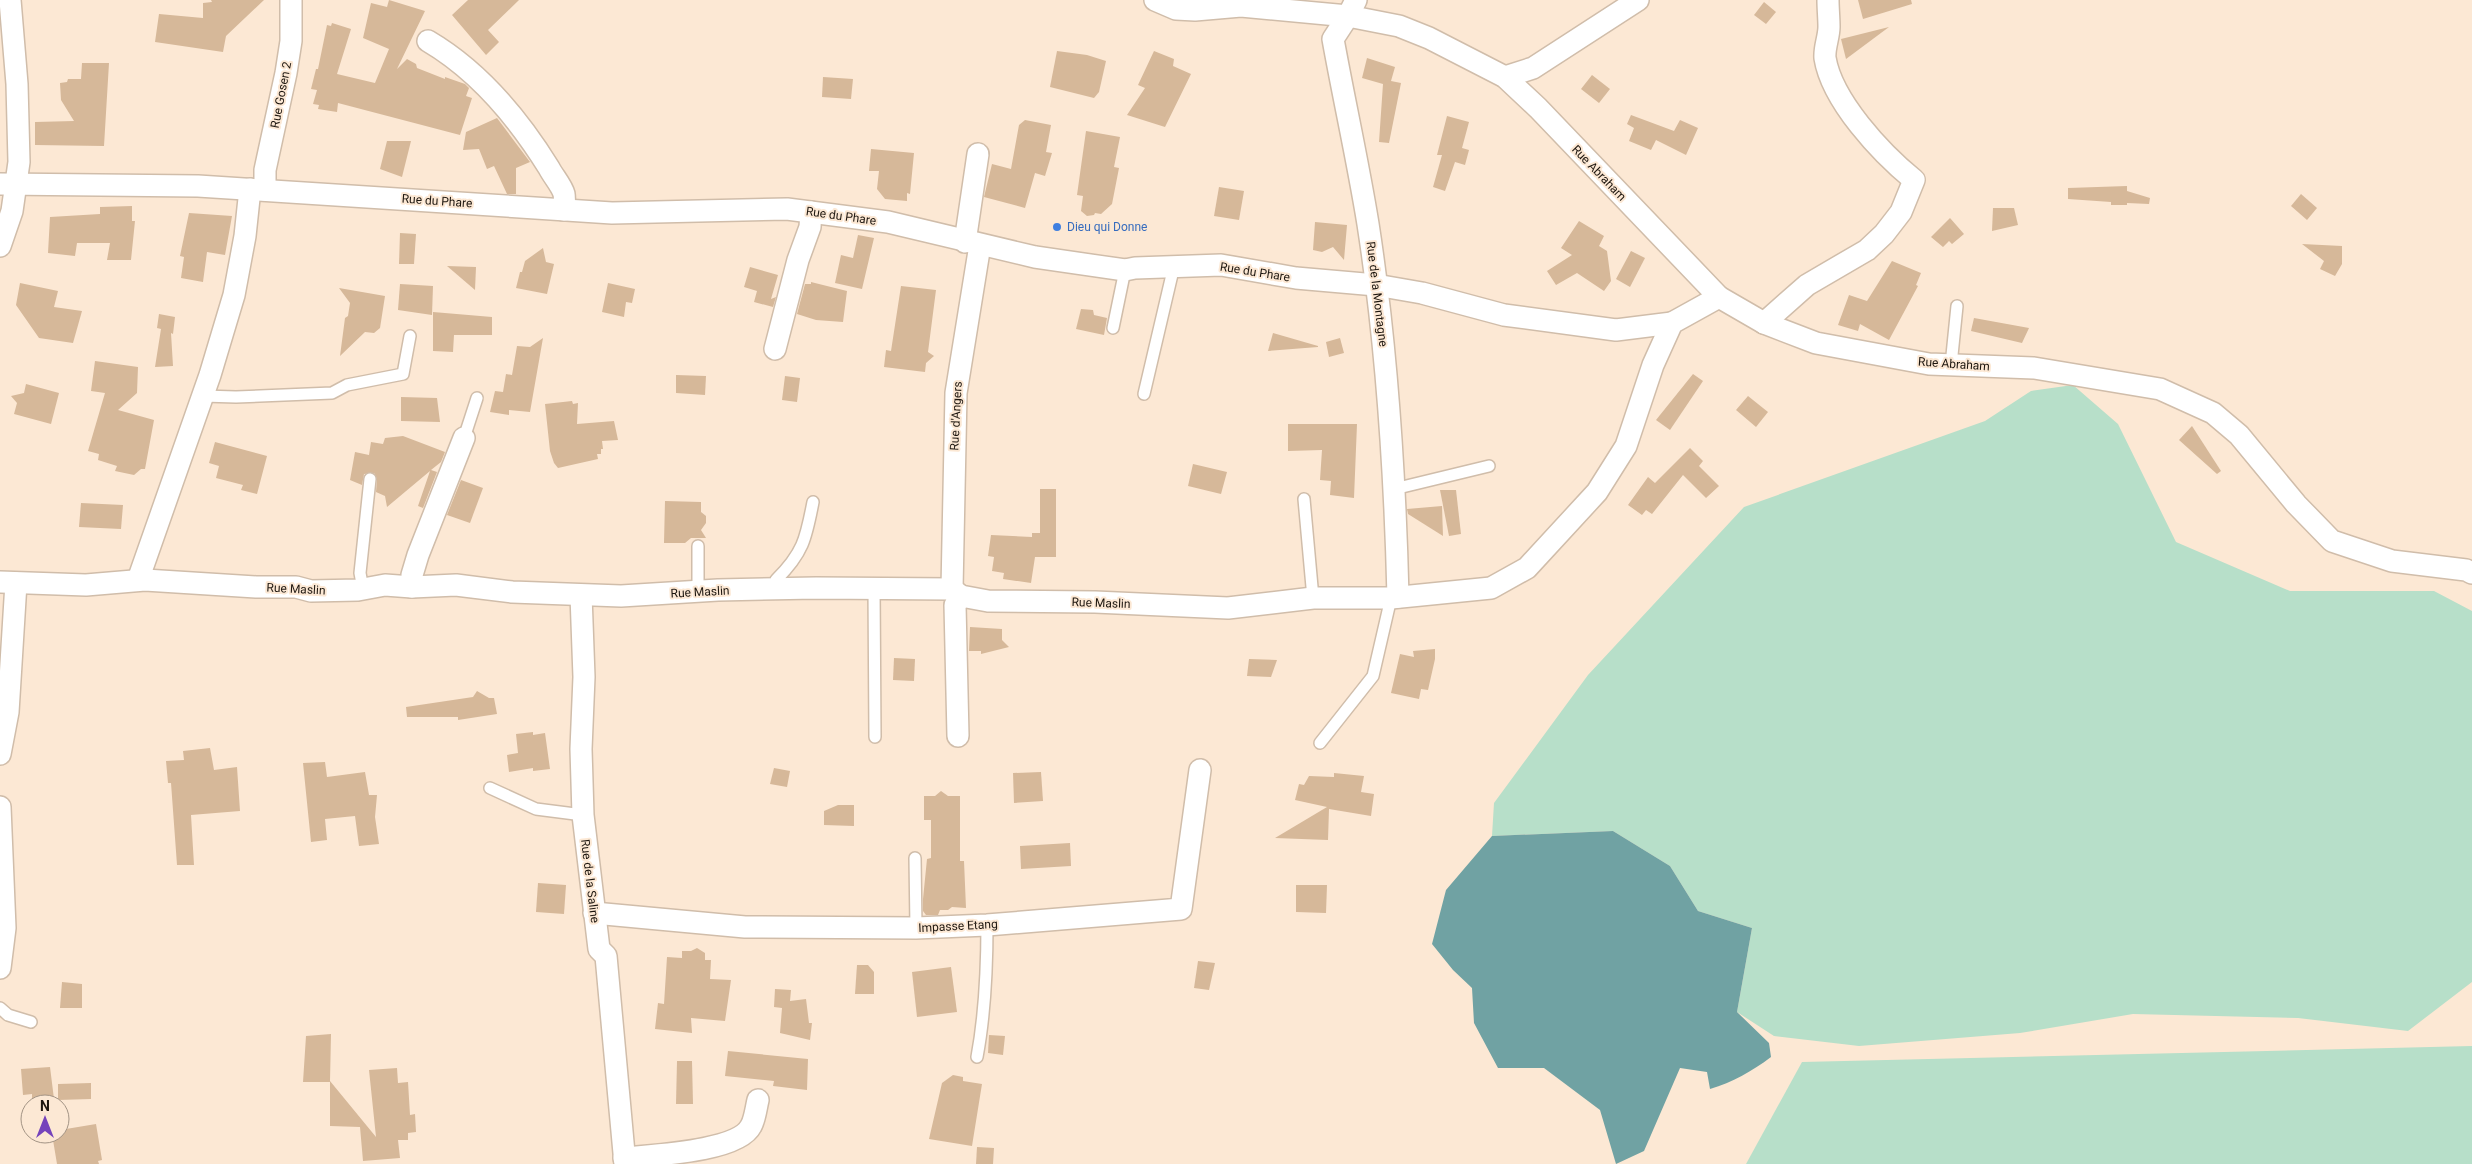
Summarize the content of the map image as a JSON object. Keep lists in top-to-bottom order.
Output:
{
  "streets": {
    "street": [
      "Rue Gosen 2",
      "Rue Abraham",
      "Rue du Phare",
      "Rue de la Montagne",
      "Rue d'Angers",
      "Rue Maslin",
      "Rue de la Saline",
      "Impasse Etang"
    ]
  },
  "crossings": [
    ["Rue Gosen 2", "Rue du Phare"],
    ["Rue Gosen 2", "Rue Maslin"],
    ["Rue Abraham", "Rue de la Montagne"],
    ["Rue du Phare", "Rue de la Montagne"],
    ["Rue du Phare", "Rue d'Angers"],
    ["Rue du Phare", "Rue Maslin"],
    ["Rue de la Montagne", "Rue Maslin"],
    ["Rue d'Angers", "Rue Maslin"],
    ["Rue Maslin", "Rue de la Saline"],
    ["Rue de la Saline", "Impasse Etang"]
  ],
  "places": ["Dieu qui Donne"],
  "north": "top"
}
